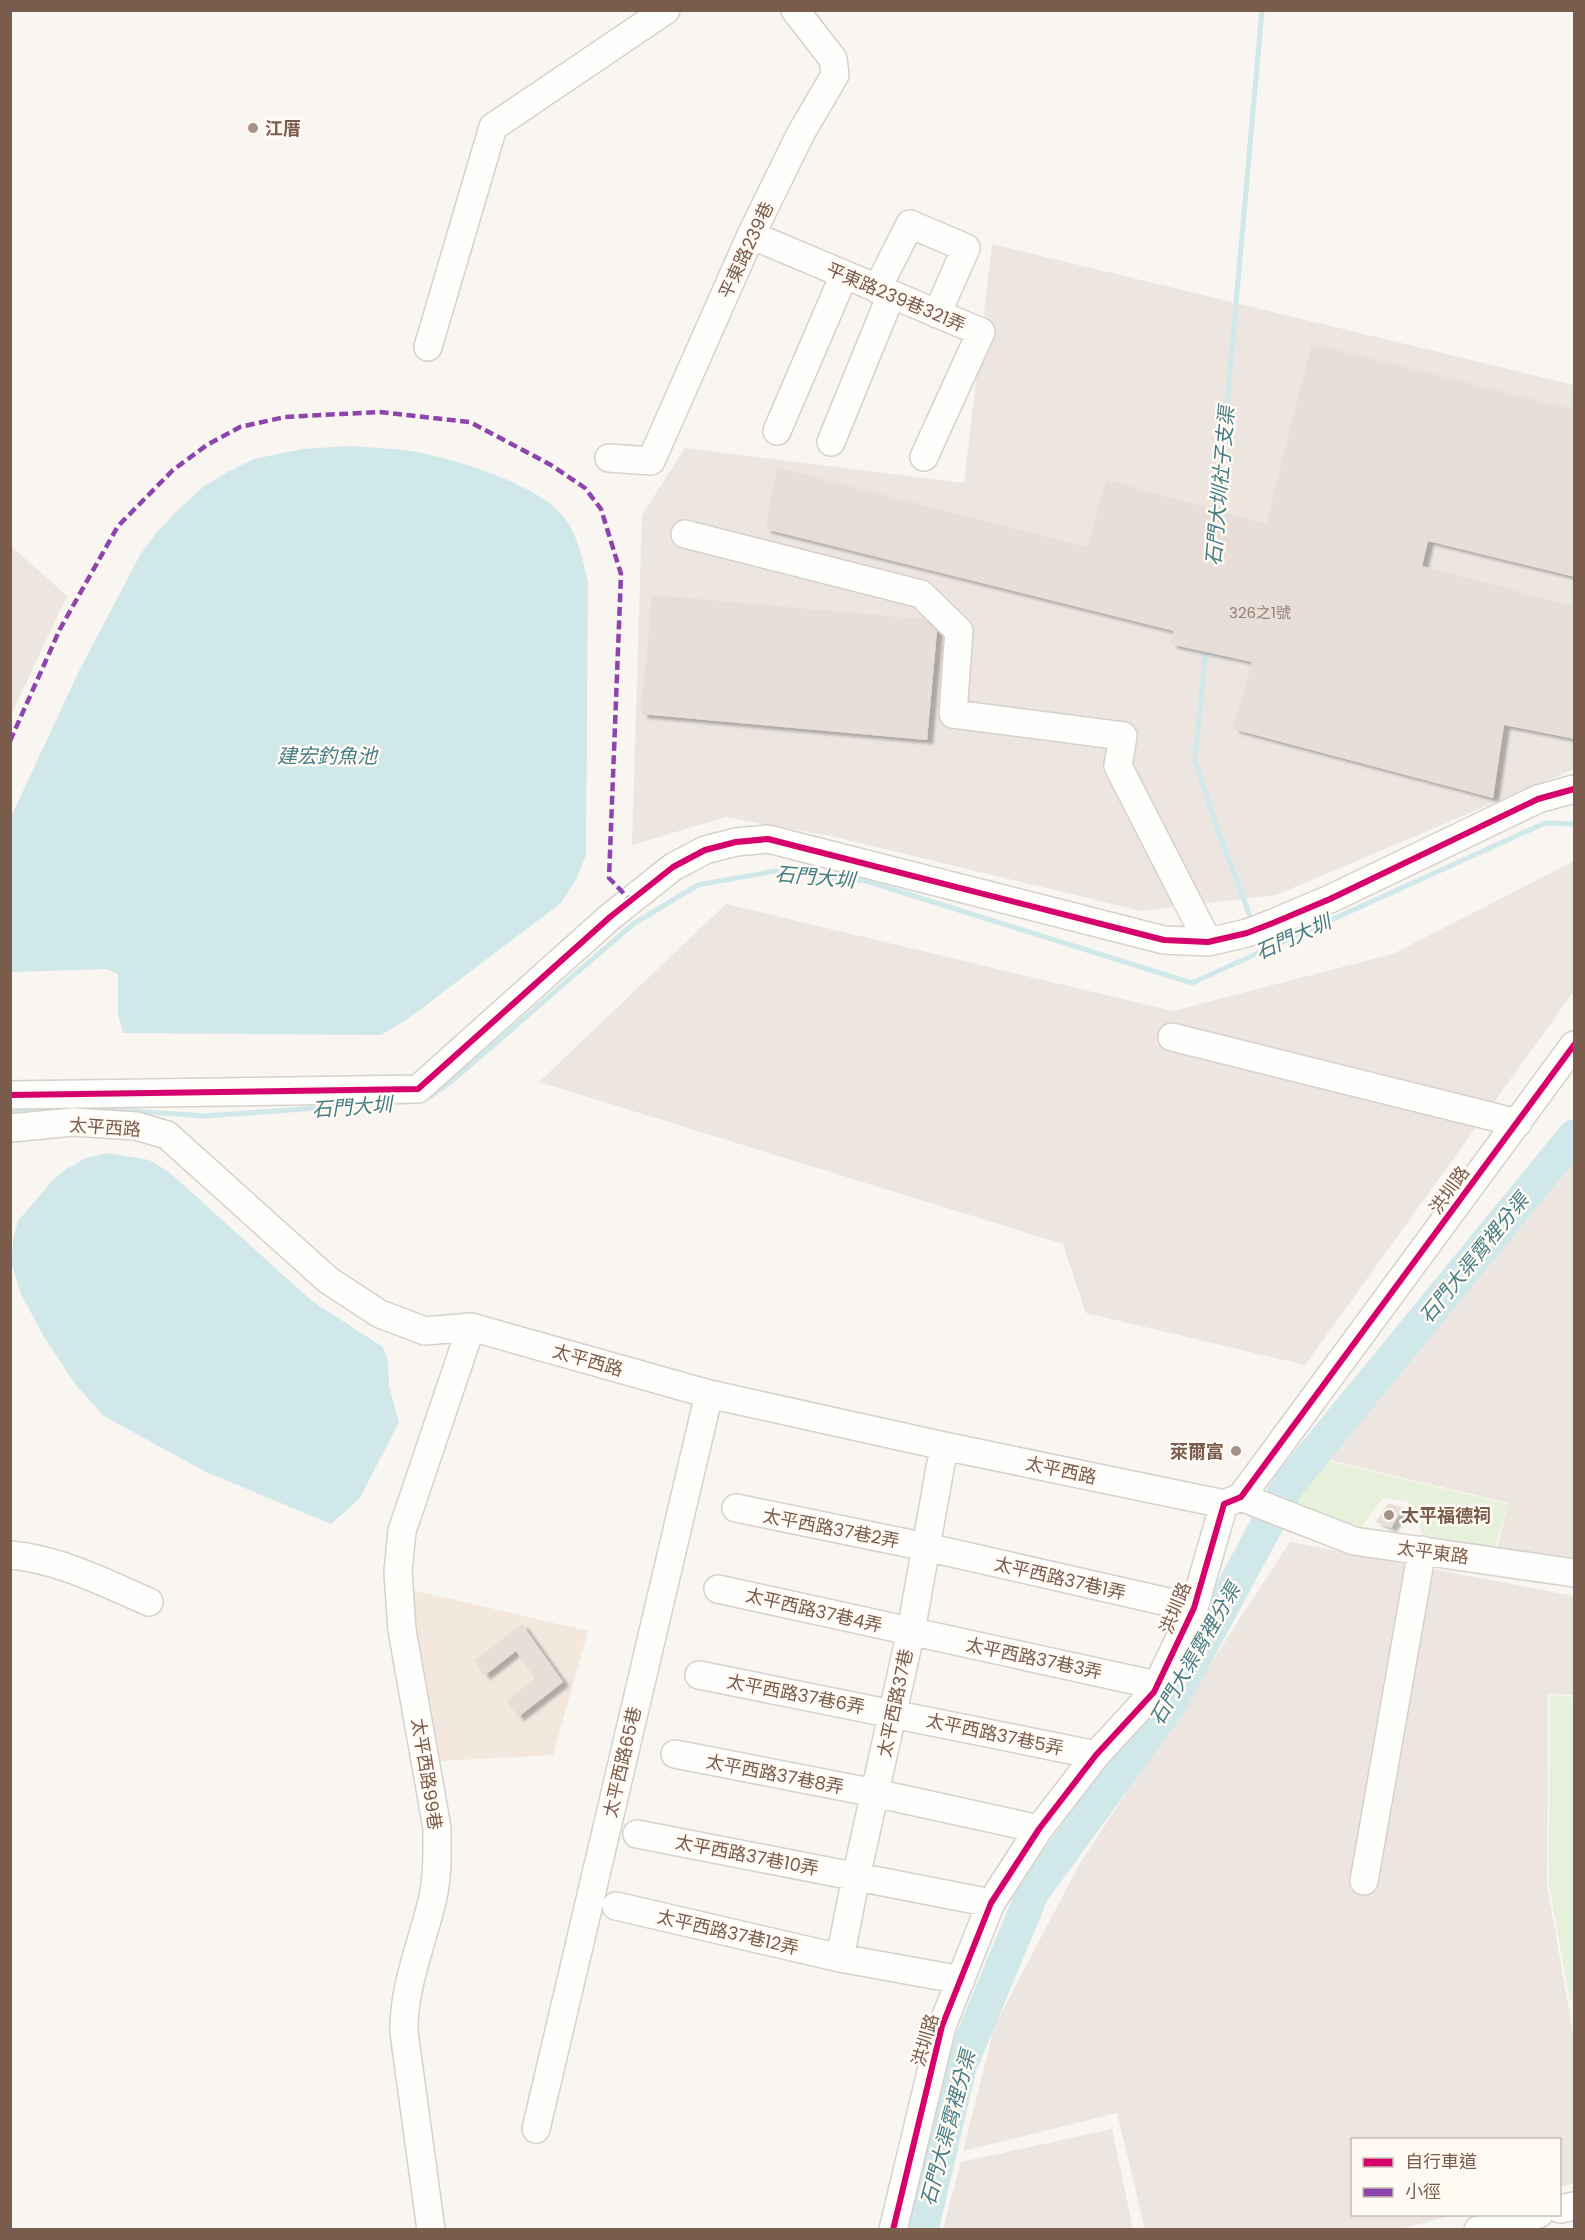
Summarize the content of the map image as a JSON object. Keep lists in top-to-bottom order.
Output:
{
  "streets": {
    "street": [
      "平東路239巷",
      "平東路239巷321弄",
      "太平西路",
      "洪圳路",
      "太平西路37巷2弄",
      "太平東路",
      "太平西路37巷1弄",
      "太平西路37巷4弄",
      "太平西路37巷3弄",
      "太平西路37巷6弄",
      "太平西路37巷",
      "太平西路37巷5弄",
      "太平西路65巷",
      "太平西路99巷",
      "太平西路37巷8弄",
      "太平西路37巷10弄",
      "太平西路37巷12弄"
    ]
  },
  "crossings": [
    ["平東路239巷", "平東路239巷321弄"],
    ["太平西路", "洪圳路"],
    ["太平西路", "太平東路"],
    ["太平西路", "太平西路37巷"],
    ["太平西路", "太平西路65巷"],
    ["太平西路", "太平西路99巷"],
    ["洪圳路", "太平西路37巷1弄"],
    ["洪圳路", "太平西路37巷3弄"],
    ["洪圳路", "太平西路37巷5弄"],
    ["洪圳路", "太平西路37巷8弄"],
    ["洪圳路", "太平西路37巷10弄"],
    ["洪圳路", "太平西路37巷12弄"],
    ["太平西路37巷2弄", "太平西路37巷1弄"],
    ["太平西路37巷2弄", "太平西路37巷"],
    ["太平西路37巷1弄", "太平西路37巷"],
    ["太平西路37巷4弄", "太平西路37巷3弄"],
    ["太平西路37巷4弄", "太平西路37巷"],
    ["太平西路37巷3弄", "太平西路37巷"],
    ["太平西路37巷6弄", "太平西路37巷"],
    ["太平西路37巷6弄", "太平西路37巷5弄"],
    ["太平西路37巷", "太平西路37巷5弄"],
    ["太平西路37巷", "太平西路37巷8弄"],
    ["太平西路37巷", "太平西路37巷10弄"],
    ["太平西路37巷", "太平西路37巷12弄"]
  ],
  "water": [
    "石門大圳社子支渠",
    "建宏釣魚池",
    "石門大圳",
    "石門大渠霄裡分渠"
  ],
  "places": ["江厝", "萊爾富", "太平福德祠"],
  "house_numbers": ["326之1號"],
  "legend": ["自行車道", "小徑"]
}
